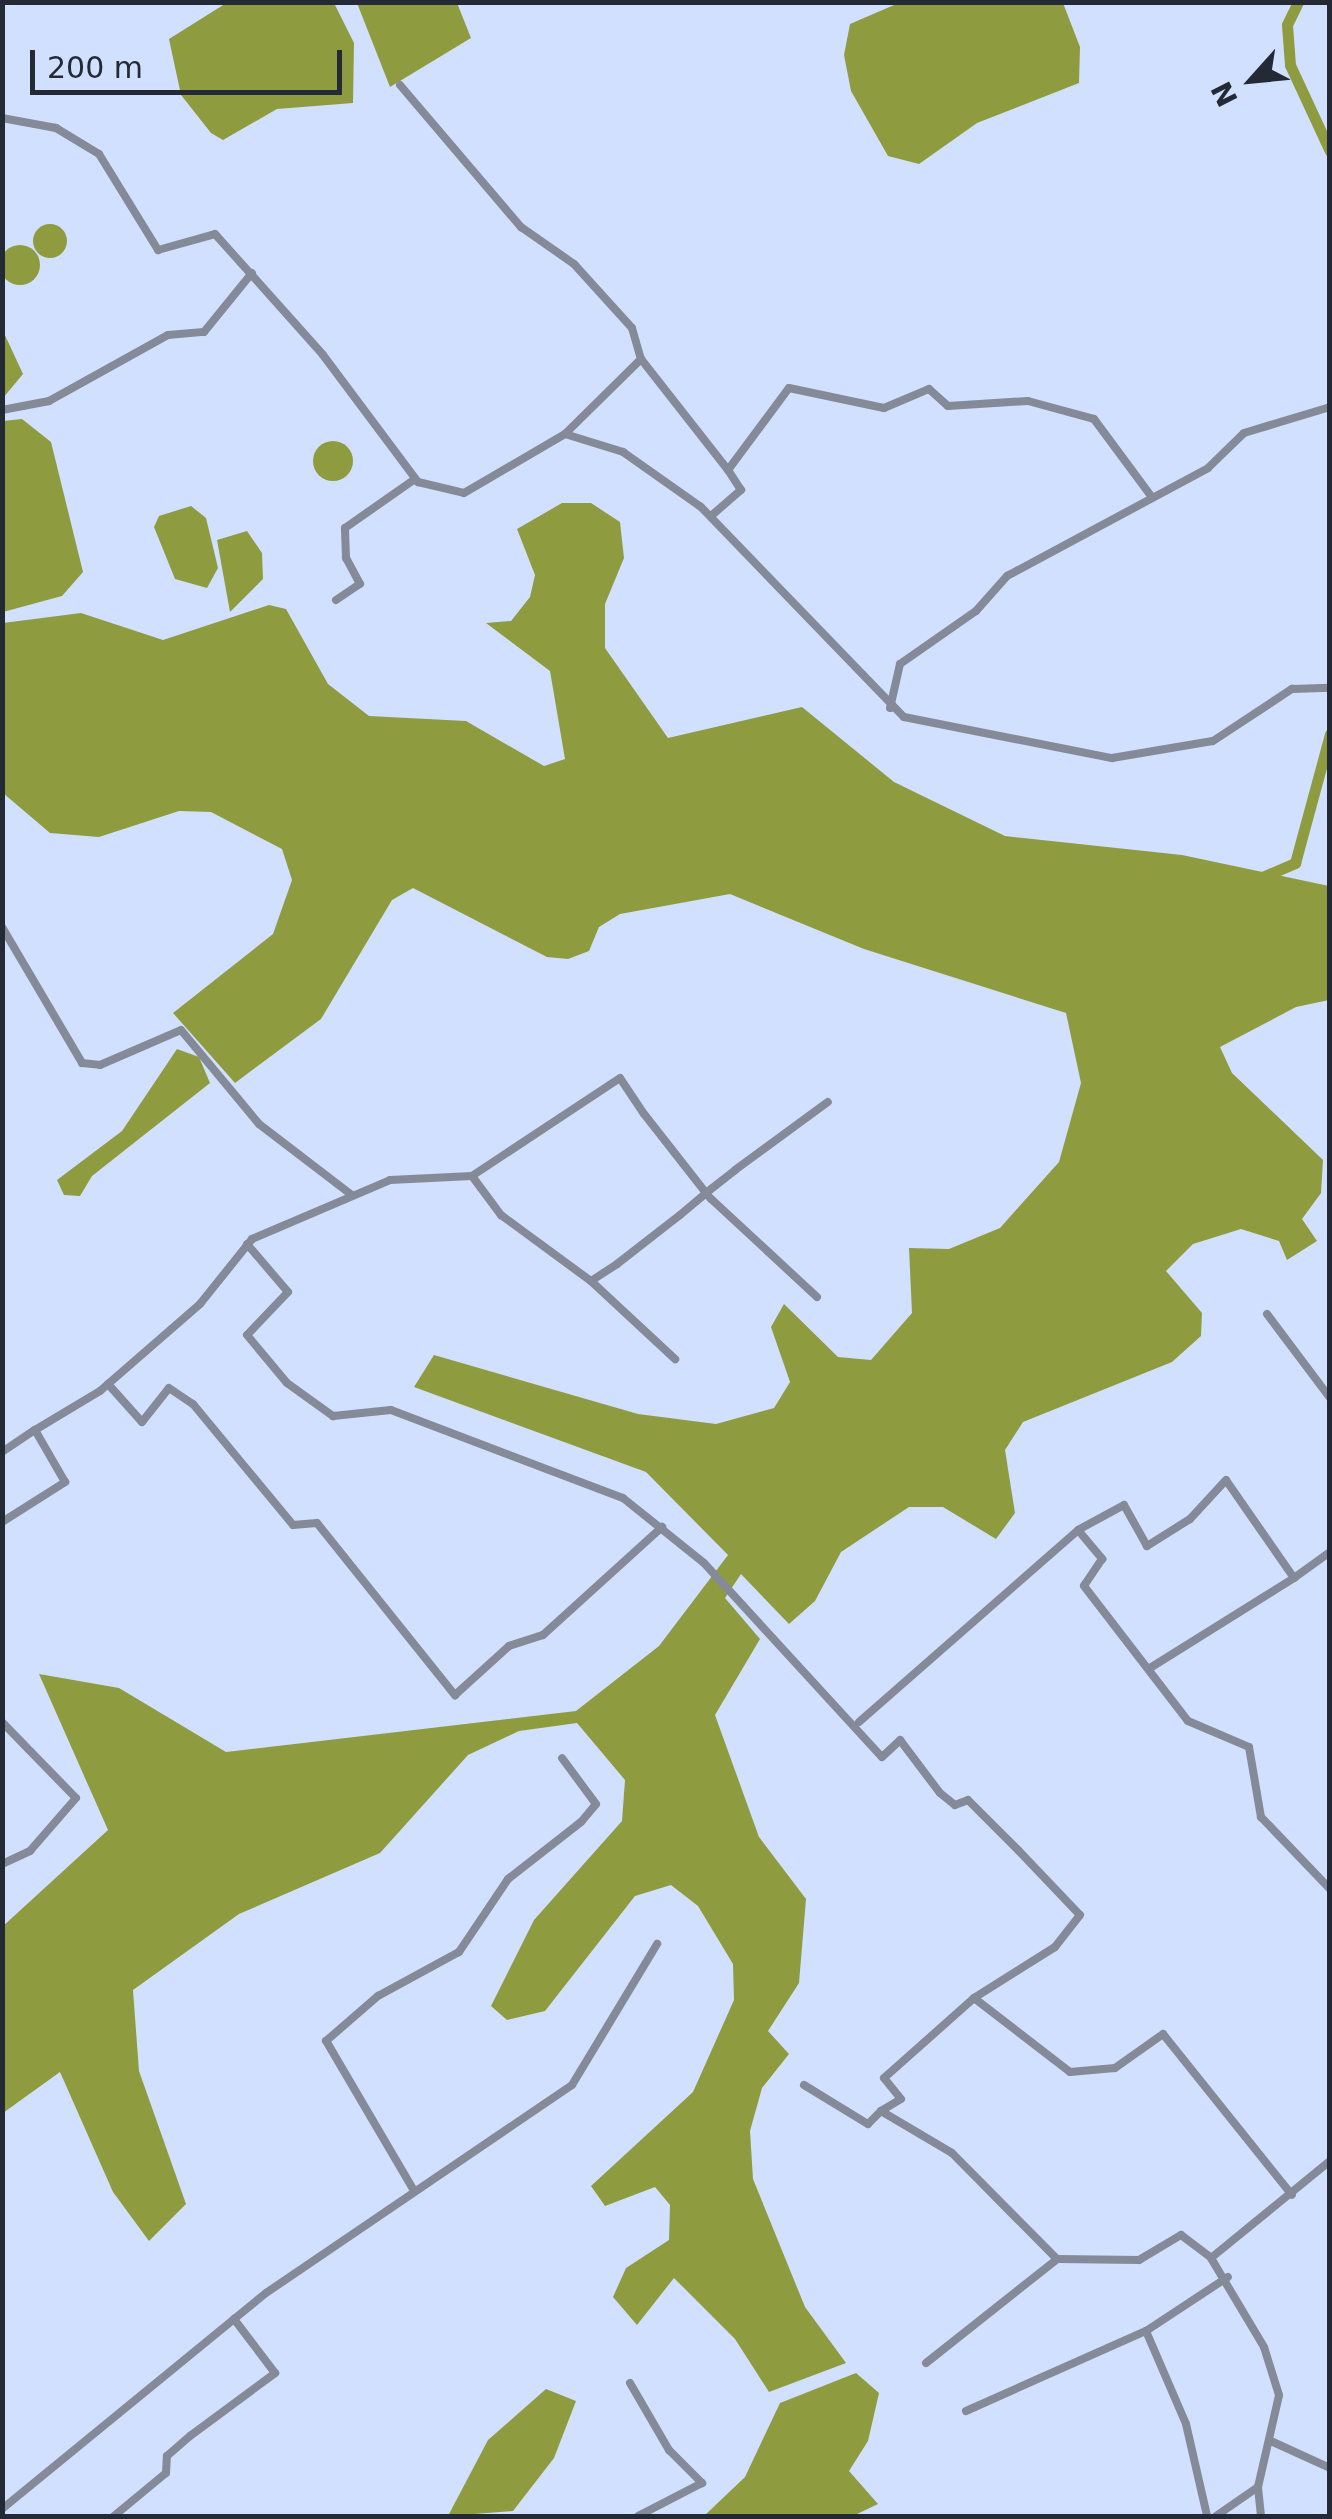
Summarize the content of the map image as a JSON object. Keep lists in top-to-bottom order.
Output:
{
  "scale_bar": "200 m",
  "north": "bottom left"
}
